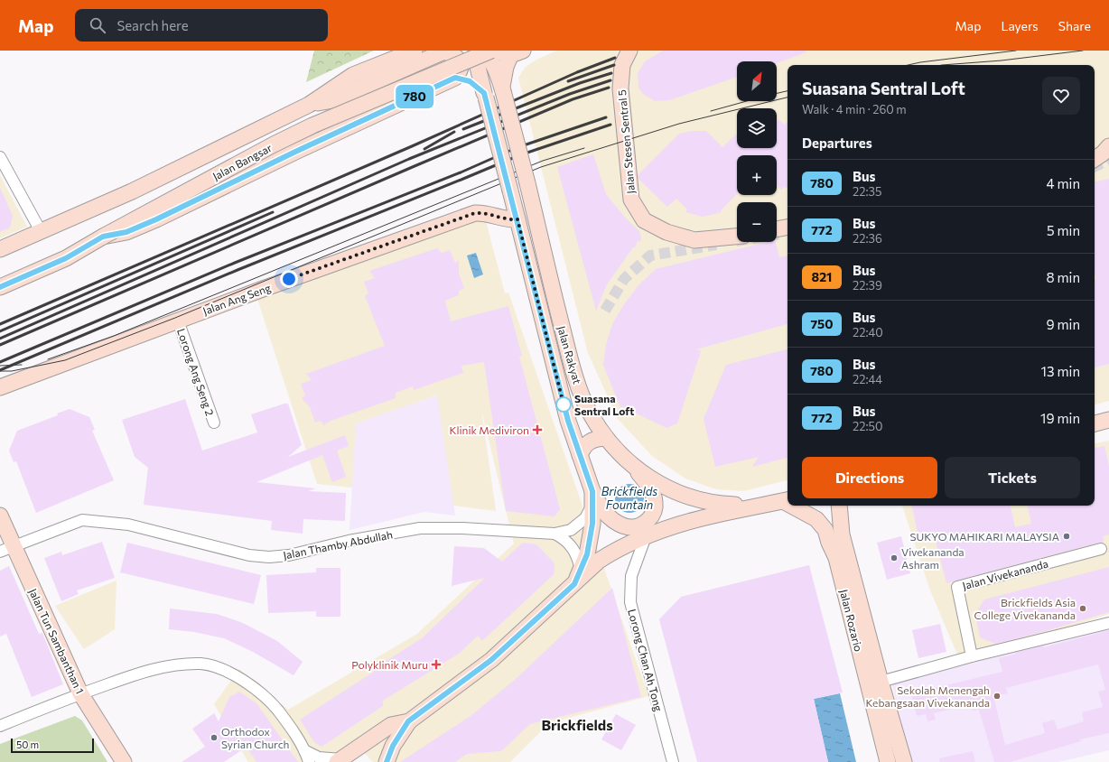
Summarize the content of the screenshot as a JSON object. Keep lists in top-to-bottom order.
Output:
{
  "streets": {
    "main road": [
      "Jalan Stesen Sentral 5",
      "Jalan Bangsar",
      "Jalan Ang Seng",
      "Jalan Rakyat",
      "Jalan Rozario",
      "Jalan Tun Sambanthan 1"
    ],
    "street": [
      "Lorong Ang Seng 2",
      "Jalan Thamby Abdullah",
      "Jalan Vivekananda",
      "Lorong Chan Ah Tong"
    ]
  },
  "crossings": [
    ["Jalan Ang Seng", "Jalan Rakyat"],
    ["Jalan Ang Seng", "Lorong Ang Seng 2"],
    ["Jalan Rakyat", "Jalan Thamby Abdullah"],
    ["Jalan Thamby Abdullah", "Jalan Tun Sambanthan 1"]
  ],
  "districts": ["Brickfields"],
  "water": ["Brickfields Fountain"],
  "places": {
    "other": [
      "Suasana Sentral Loft",
      "SUKYO MAHIKARI MALAYSIA",
      "Vivekananda Ashram",
      "Brickfields Asia College Vivekananda",
      "Sekolah Menengah Kebangsaan Vivekananda",
      "Orthodox Syrian Church"
    ],
    "health": ["Klinik Mediviron", "Polyklinik Muru"]
  },
  "lines": ["bus line 780"],
  "scale_bar": "50 m",
  "north": "top right",
  "page": {
    "header": "Map",
    "search": "Search here",
    "nav": ["Map", "Layers", "Share"],
    "on_map": "780",
    "map_buttons": ["+", "−"],
    "heading": [
      ["Suasana Sentral Loft", "Walk · 4 min · 260 m"],
      "Departures"
    ],
    "list": [
      {
        "mark": "780",
        "name": "Bus",
        "note": "22:35",
        "value": "4 min"
      },
      {
        "mark": "772",
        "name": "Bus",
        "note": "22:36",
        "value": "5 min"
      },
      {
        "mark": "821",
        "name": "Bus",
        "note": "22:39",
        "value": "8 min"
      },
      {
        "mark": "750",
        "name": "Bus",
        "note": "22:40",
        "value": "9 min"
      },
      {
        "mark": "780",
        "name": "Bus",
        "note": "22:44",
        "value": "13 min"
      },
      {
        "mark": "772",
        "name": "Bus",
        "note": "22:50",
        "value": "19 min"
      }
    ],
    "buttons": ["Directions", "Tickets"],
    "scale": "50 m"
  }
}
